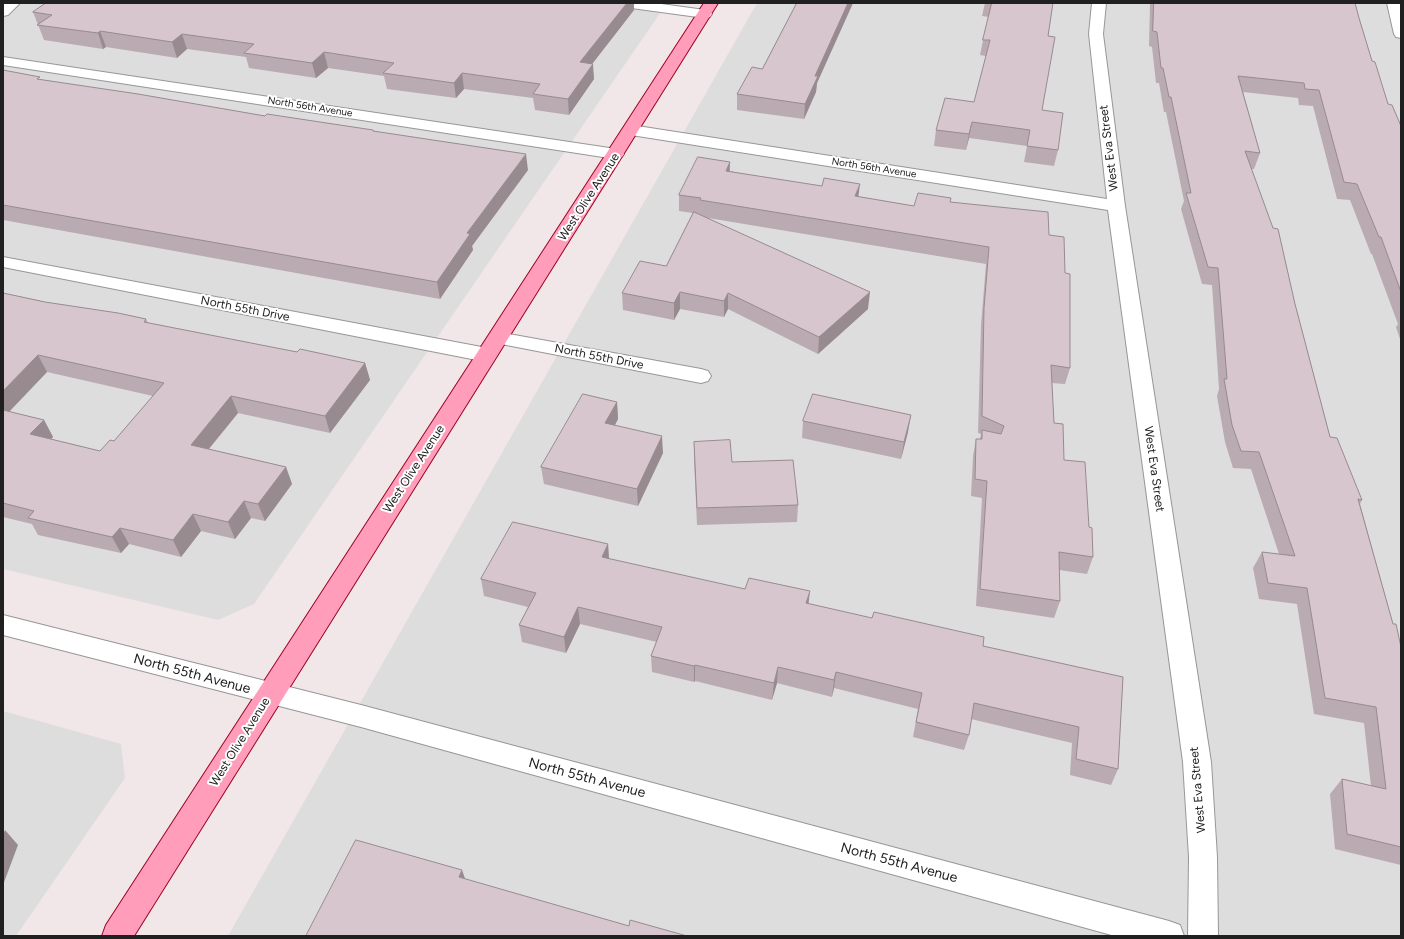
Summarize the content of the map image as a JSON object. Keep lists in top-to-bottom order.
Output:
{
  "streets": {
    "main road": ["West Olive Avenue"],
    "street": [
      "North 56th Avenue",
      "West Eva Street",
      "North 55th Drive",
      "North 55th Avenue"
    ]
  },
  "crossings": [
    ["North 56th Avenue", "West Eva Street"],
    ["North 56th Avenue", "West Olive Avenue"],
    ["West Olive Avenue", "North 55th Drive"],
    ["West Olive Avenue", "North 55th Avenue"]
  ]
}
